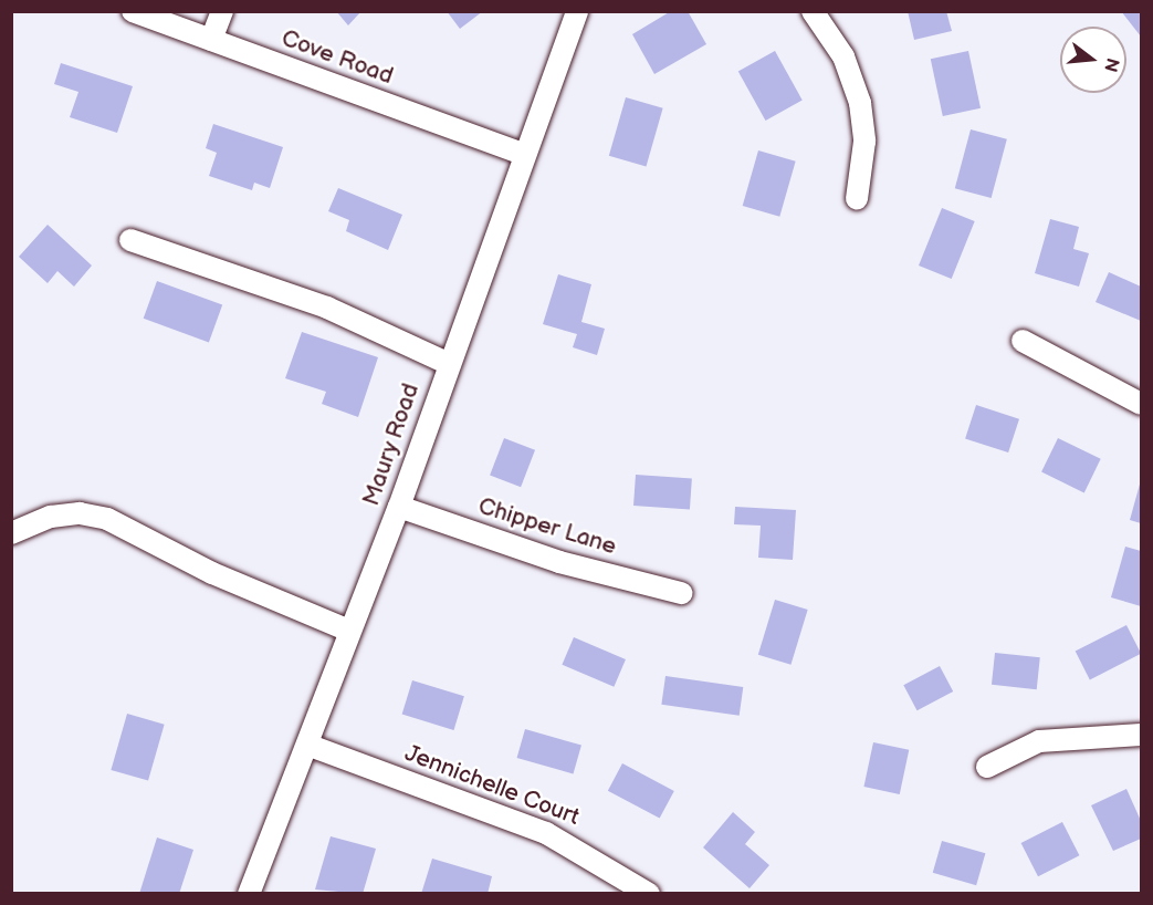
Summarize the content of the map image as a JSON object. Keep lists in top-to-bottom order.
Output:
{
  "streets": {
    "street": [
      "Cove Road",
      "Maury Road",
      "Chipper Lane",
      "Jennichelle Court"
    ]
  },
  "crossings": [
    ["Cove Road", "Maury Road"],
    ["Maury Road", "Chipper Lane"],
    ["Maury Road", "Jennichelle Court"]
  ],
  "north": "right"
}
